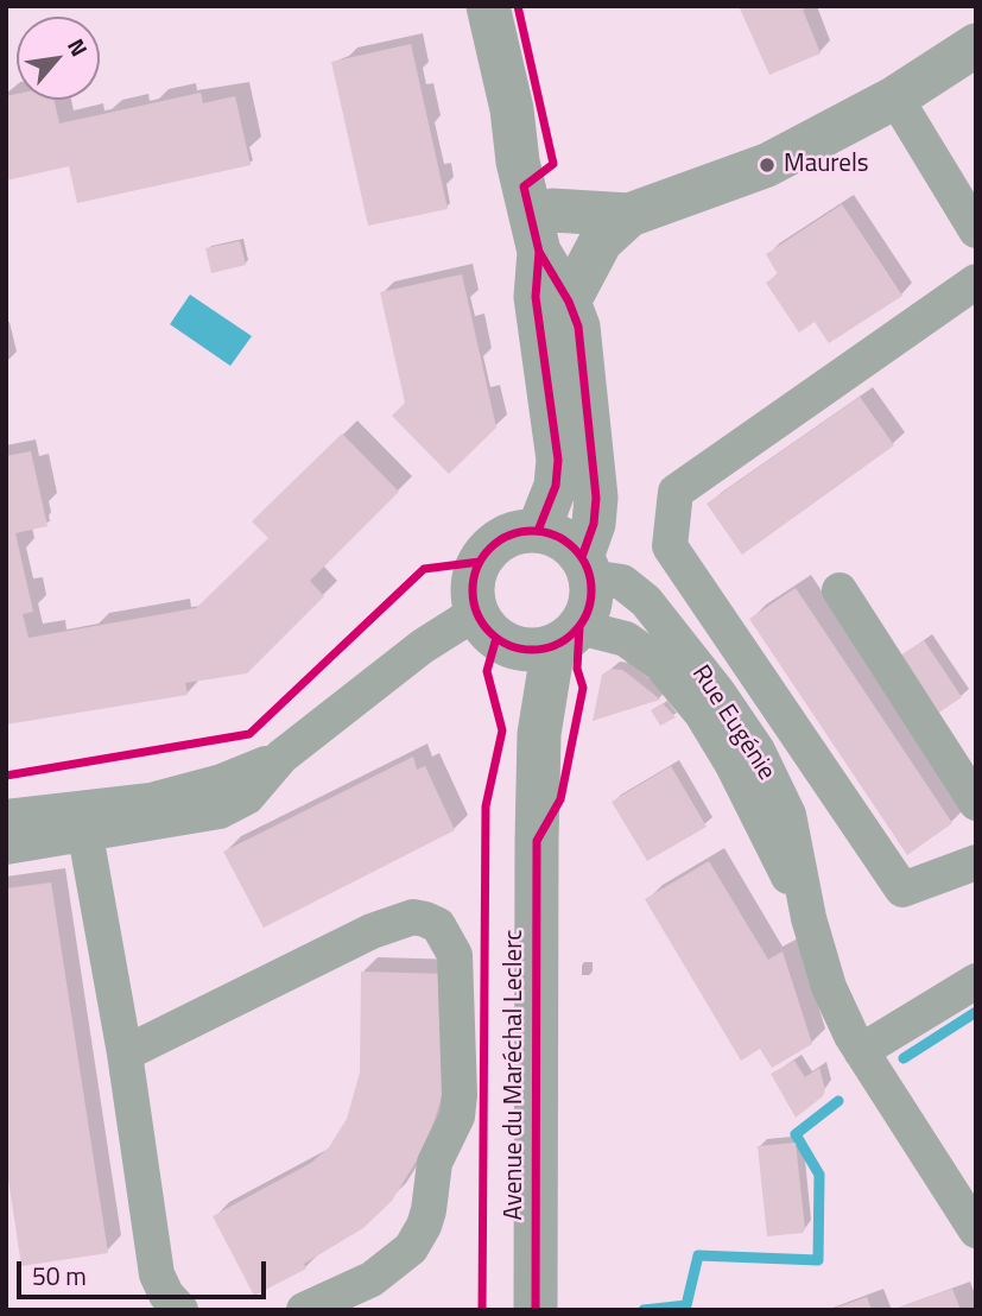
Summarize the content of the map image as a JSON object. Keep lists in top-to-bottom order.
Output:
{
  "streets": {
    "street": ["Rue Eugénie", "Avenue du Maréchal Leclerc"]
  },
  "crossings": [
    ["Rue Eugénie", "Avenue du Maréchal Leclerc"]
  ],
  "places": ["Maurels"],
  "scale_bar": "50 m",
  "north": "top right"
}
